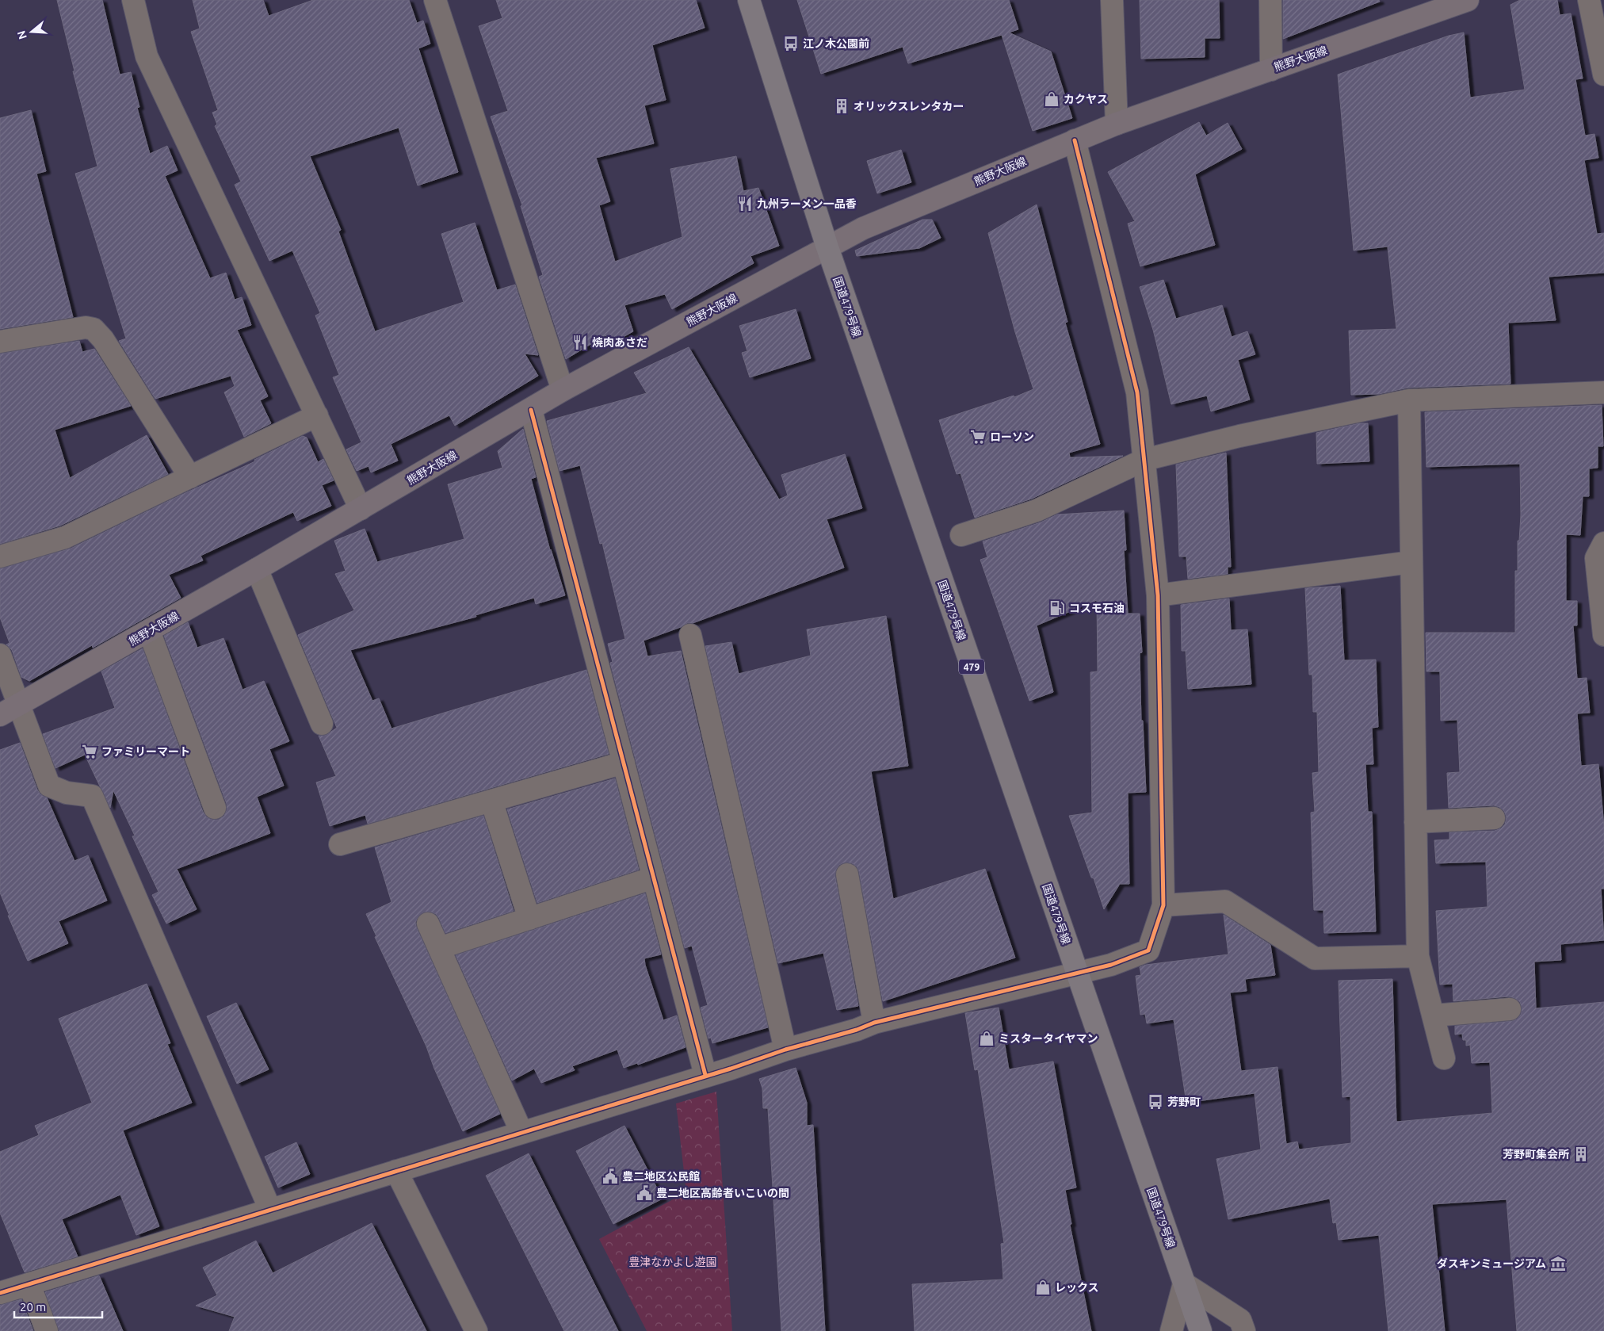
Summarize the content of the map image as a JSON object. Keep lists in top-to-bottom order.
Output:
{
  "streets": {
    "highway": ["国道479号線", "479"],
    "main road": ["熊野大阪線"]
  },
  "crossings": [
    ["熊野大阪線", "国道479号線"]
  ],
  "parks": ["豊津なかよし遊園"],
  "places": {
    "bus stop": ["江ノ木公園前", "芳野町"],
    "shop": ["カクヤス", "ミスタータイヤマン", "レックス"],
    "building": ["オリックスレンタカー", "芳野町集会所"],
    "restaurant": ["九州ラーメン一品香", "焼肉あさだ"],
    "supermarket": ["ローソン", "ファミリーマート"],
    "fuel station": ["コスモ石油"],
    "public building": ["豊二地区公民館", "豊二地区高齢者いこいの間"],
    "museum": ["ダスキンミュージアム"]
  },
  "scale_bar": "20 m",
  "north": "left"
}
